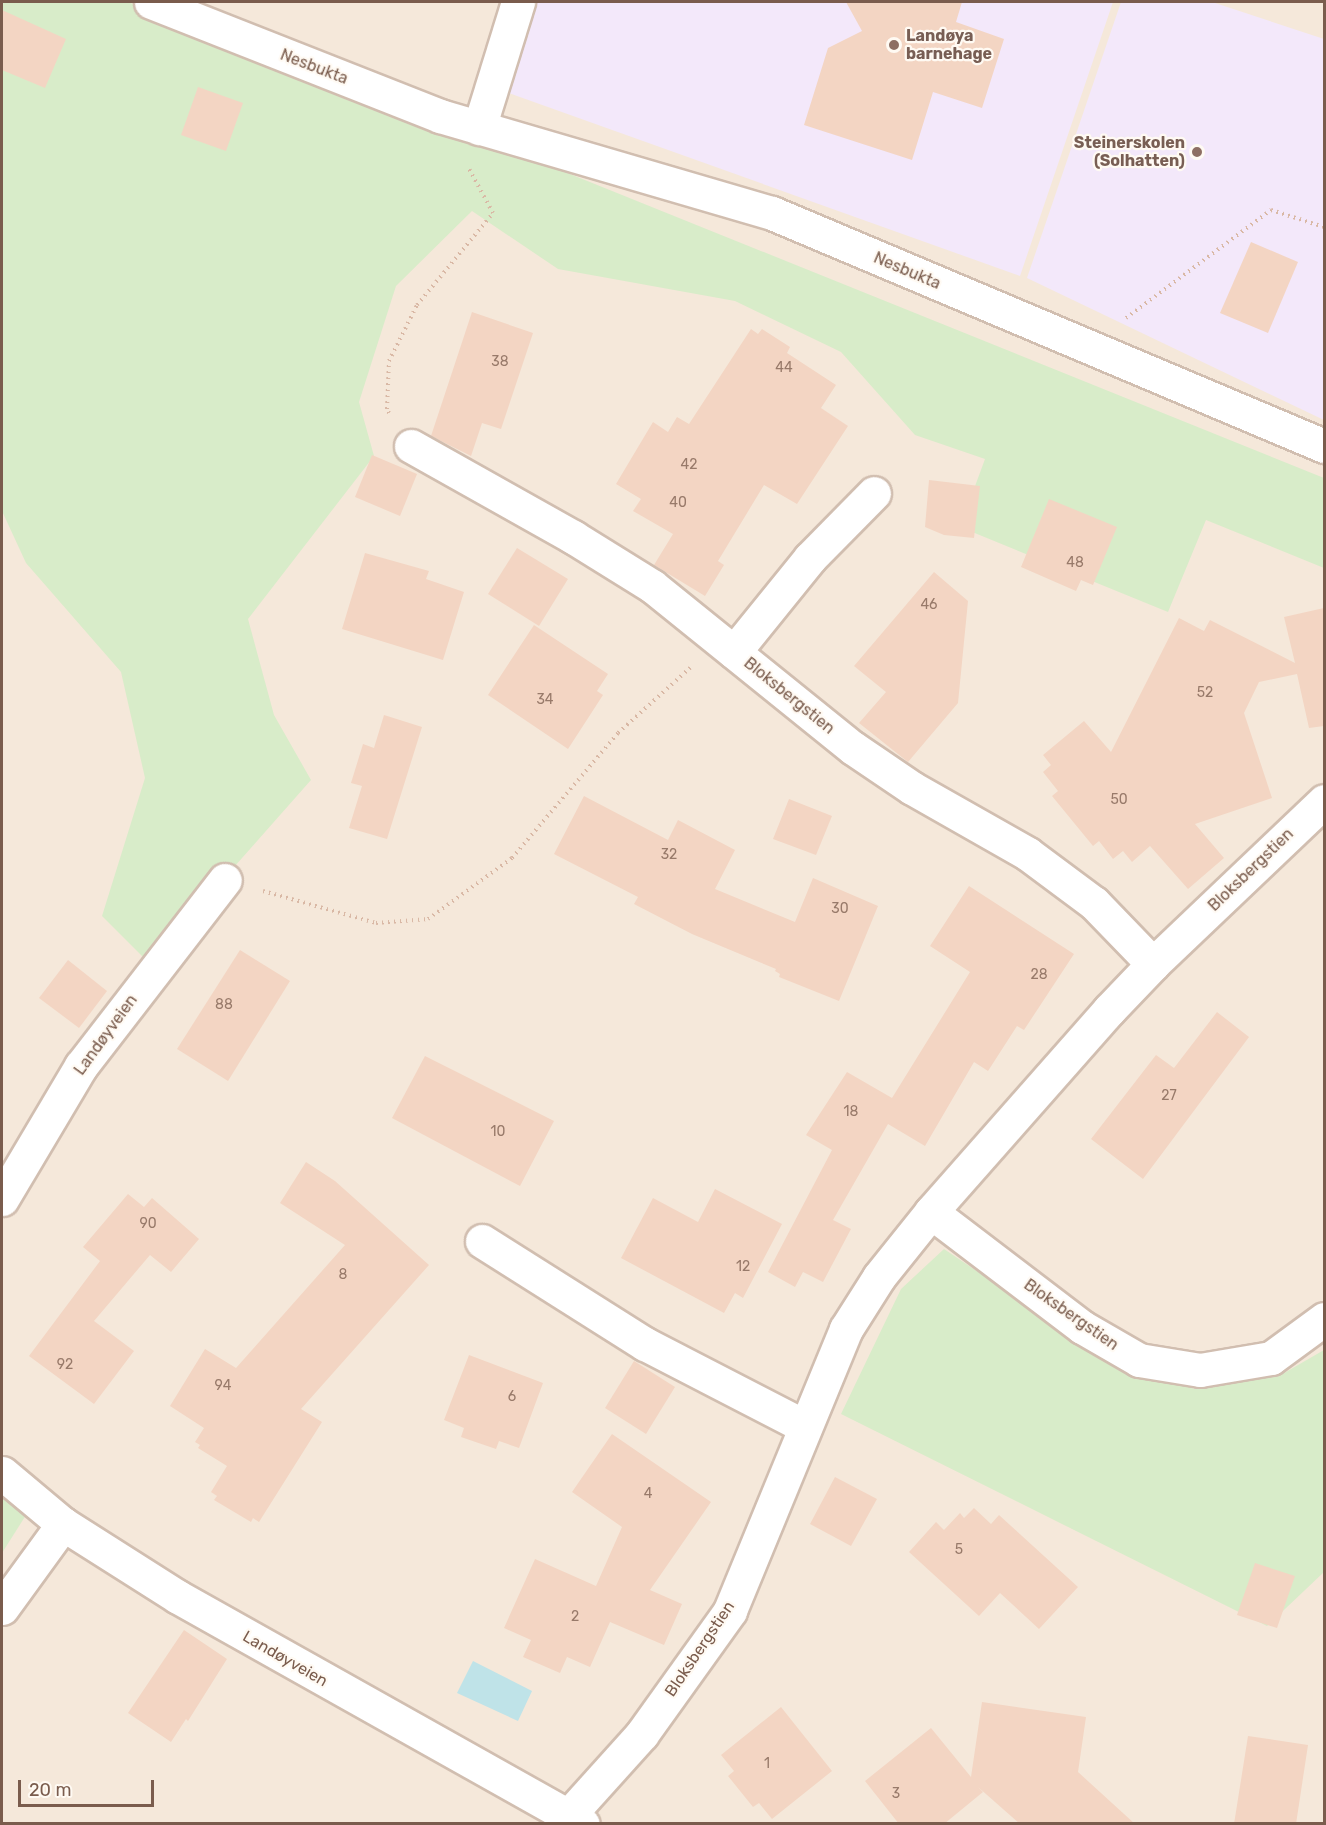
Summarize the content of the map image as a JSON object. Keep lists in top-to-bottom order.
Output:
{
  "streets": {
    "street": ["Nesbukta", "Bloksbergstien", "Landøyveien"]
  },
  "crossings": [
    ["Bloksbergstien", "Landøyveien"]
  ],
  "places": ["Landøya barnehage", "Steinerskolen (Solhatten)"],
  "house_numbers": [
    "38",
    "44",
    "42",
    "40",
    "48",
    "46",
    "52",
    "34",
    "50",
    "32",
    "30",
    "28",
    "88",
    "27",
    "18",
    "10",
    "90",
    "12",
    "8",
    "92",
    "94",
    "6",
    "4",
    "5",
    "2",
    "1",
    "3"
  ],
  "scale_bar": "20 m"
}
